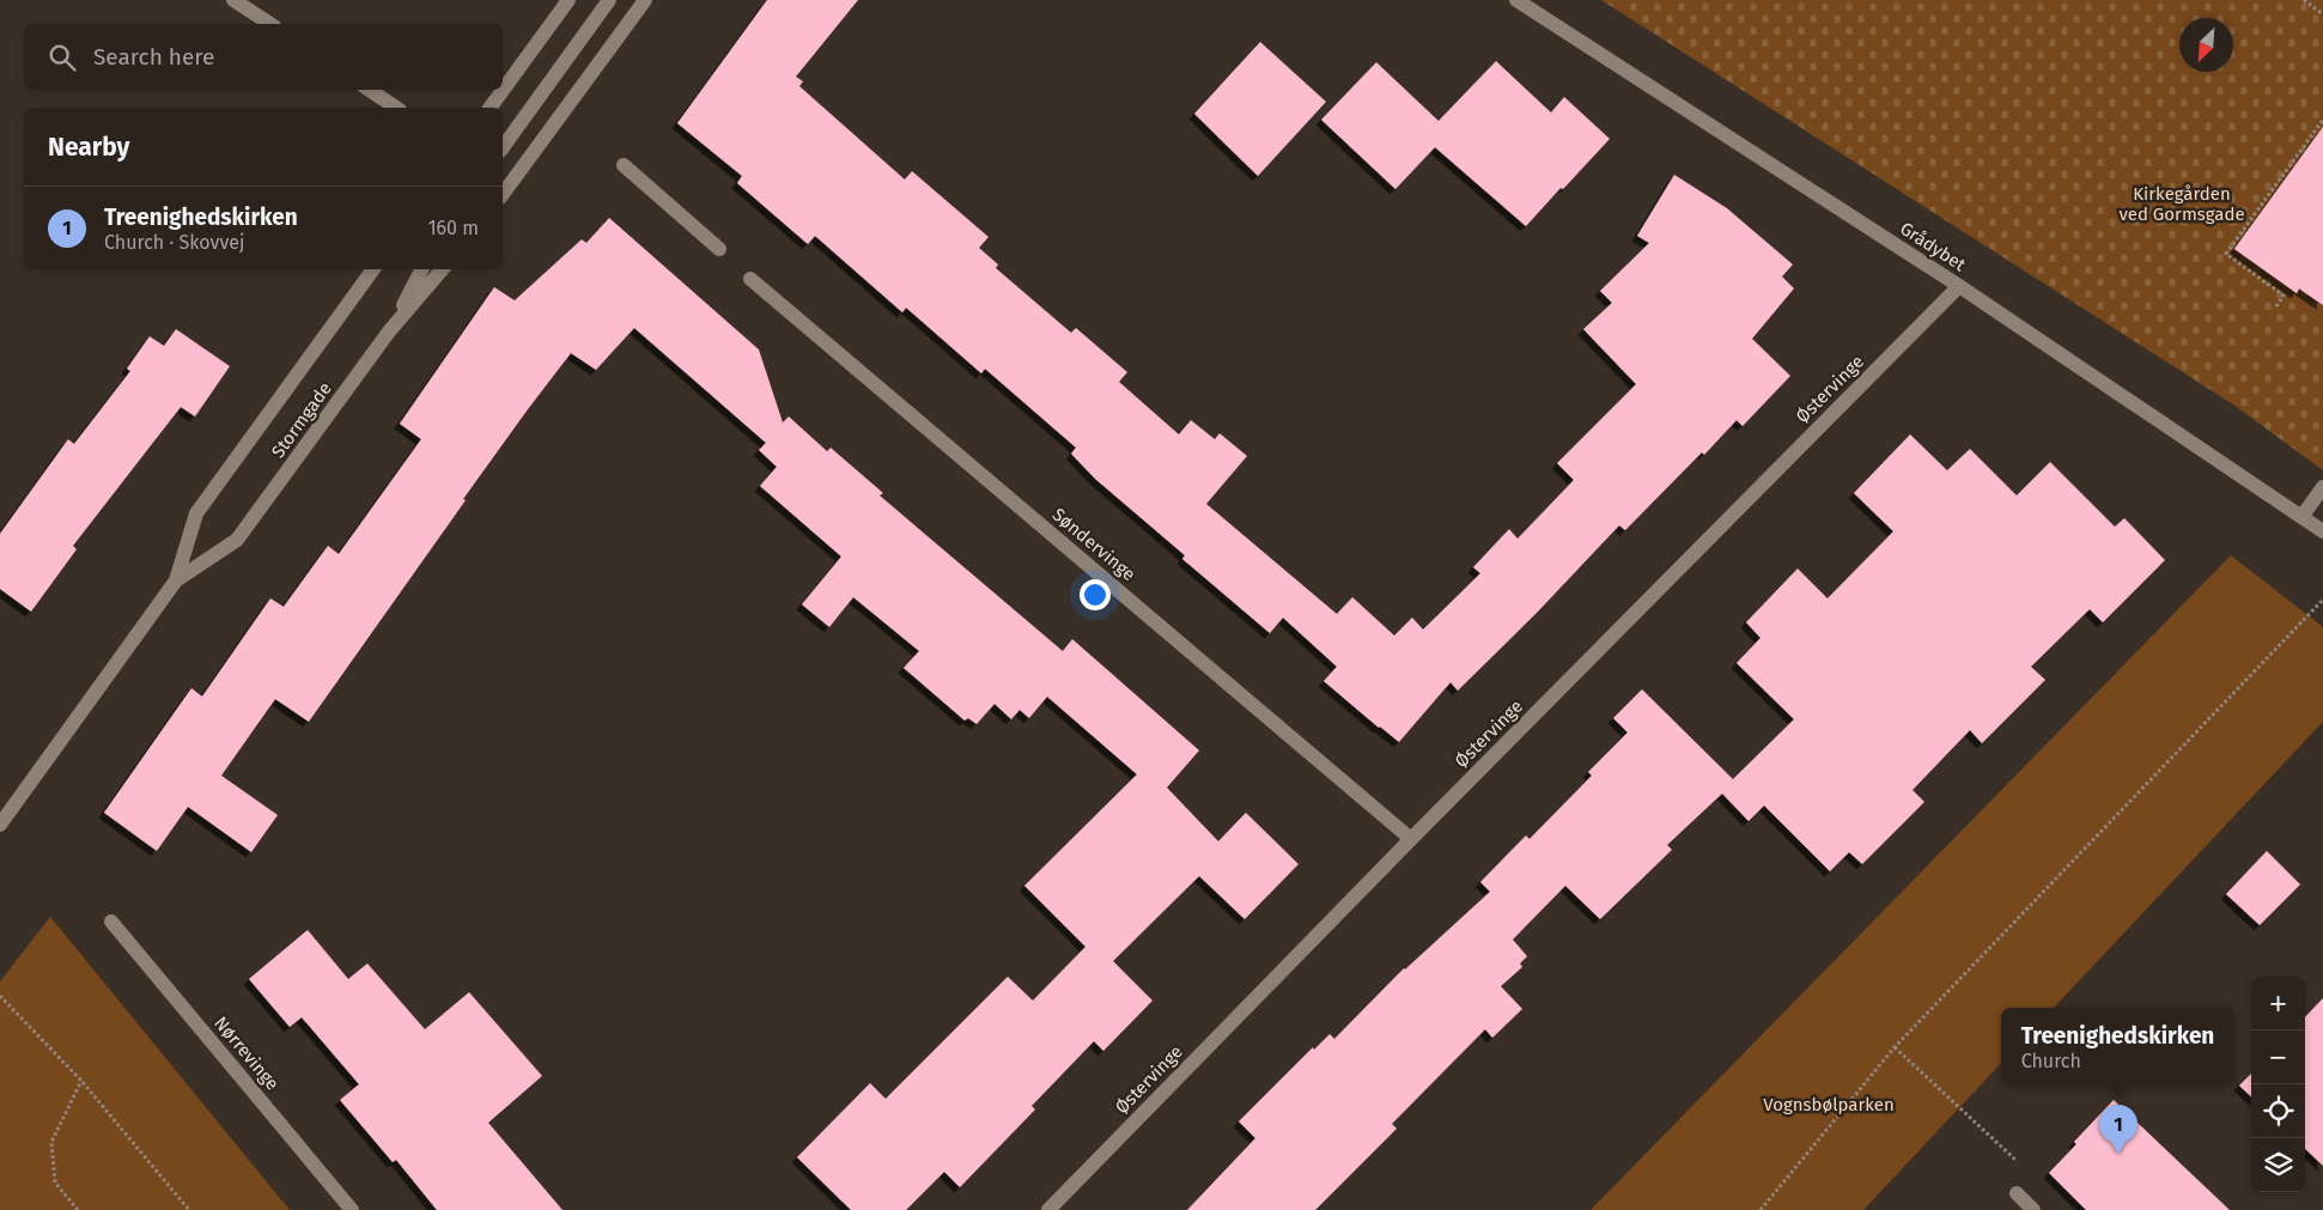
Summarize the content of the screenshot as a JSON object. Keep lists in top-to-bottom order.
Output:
{
  "streets": {
    "street": [
      "Grådybet",
      "Østervinge",
      "Stormgade",
      "Søndervinge",
      "Nørrevinge"
    ]
  },
  "crossings": [
    ["Grådybet", "Østervinge"],
    ["Østervinge", "Søndervinge"]
  ],
  "parks": ["Kirkegården ved Gormsgade", "Vognsbølparken"],
  "north": "bottom left",
  "page": {
    "search": "Search here",
    "heading": "Nearby",
    "list": [
      {
        "mark": "1",
        "name": "Treenighedskirken",
        "note": "Church · Skovvej",
        "value": "160 m"
      }
    ],
    "map_buttons": ["+", "−"],
    "popup": ["Treenighedskirken", "Church"],
    "pins": "1"
  }
}
